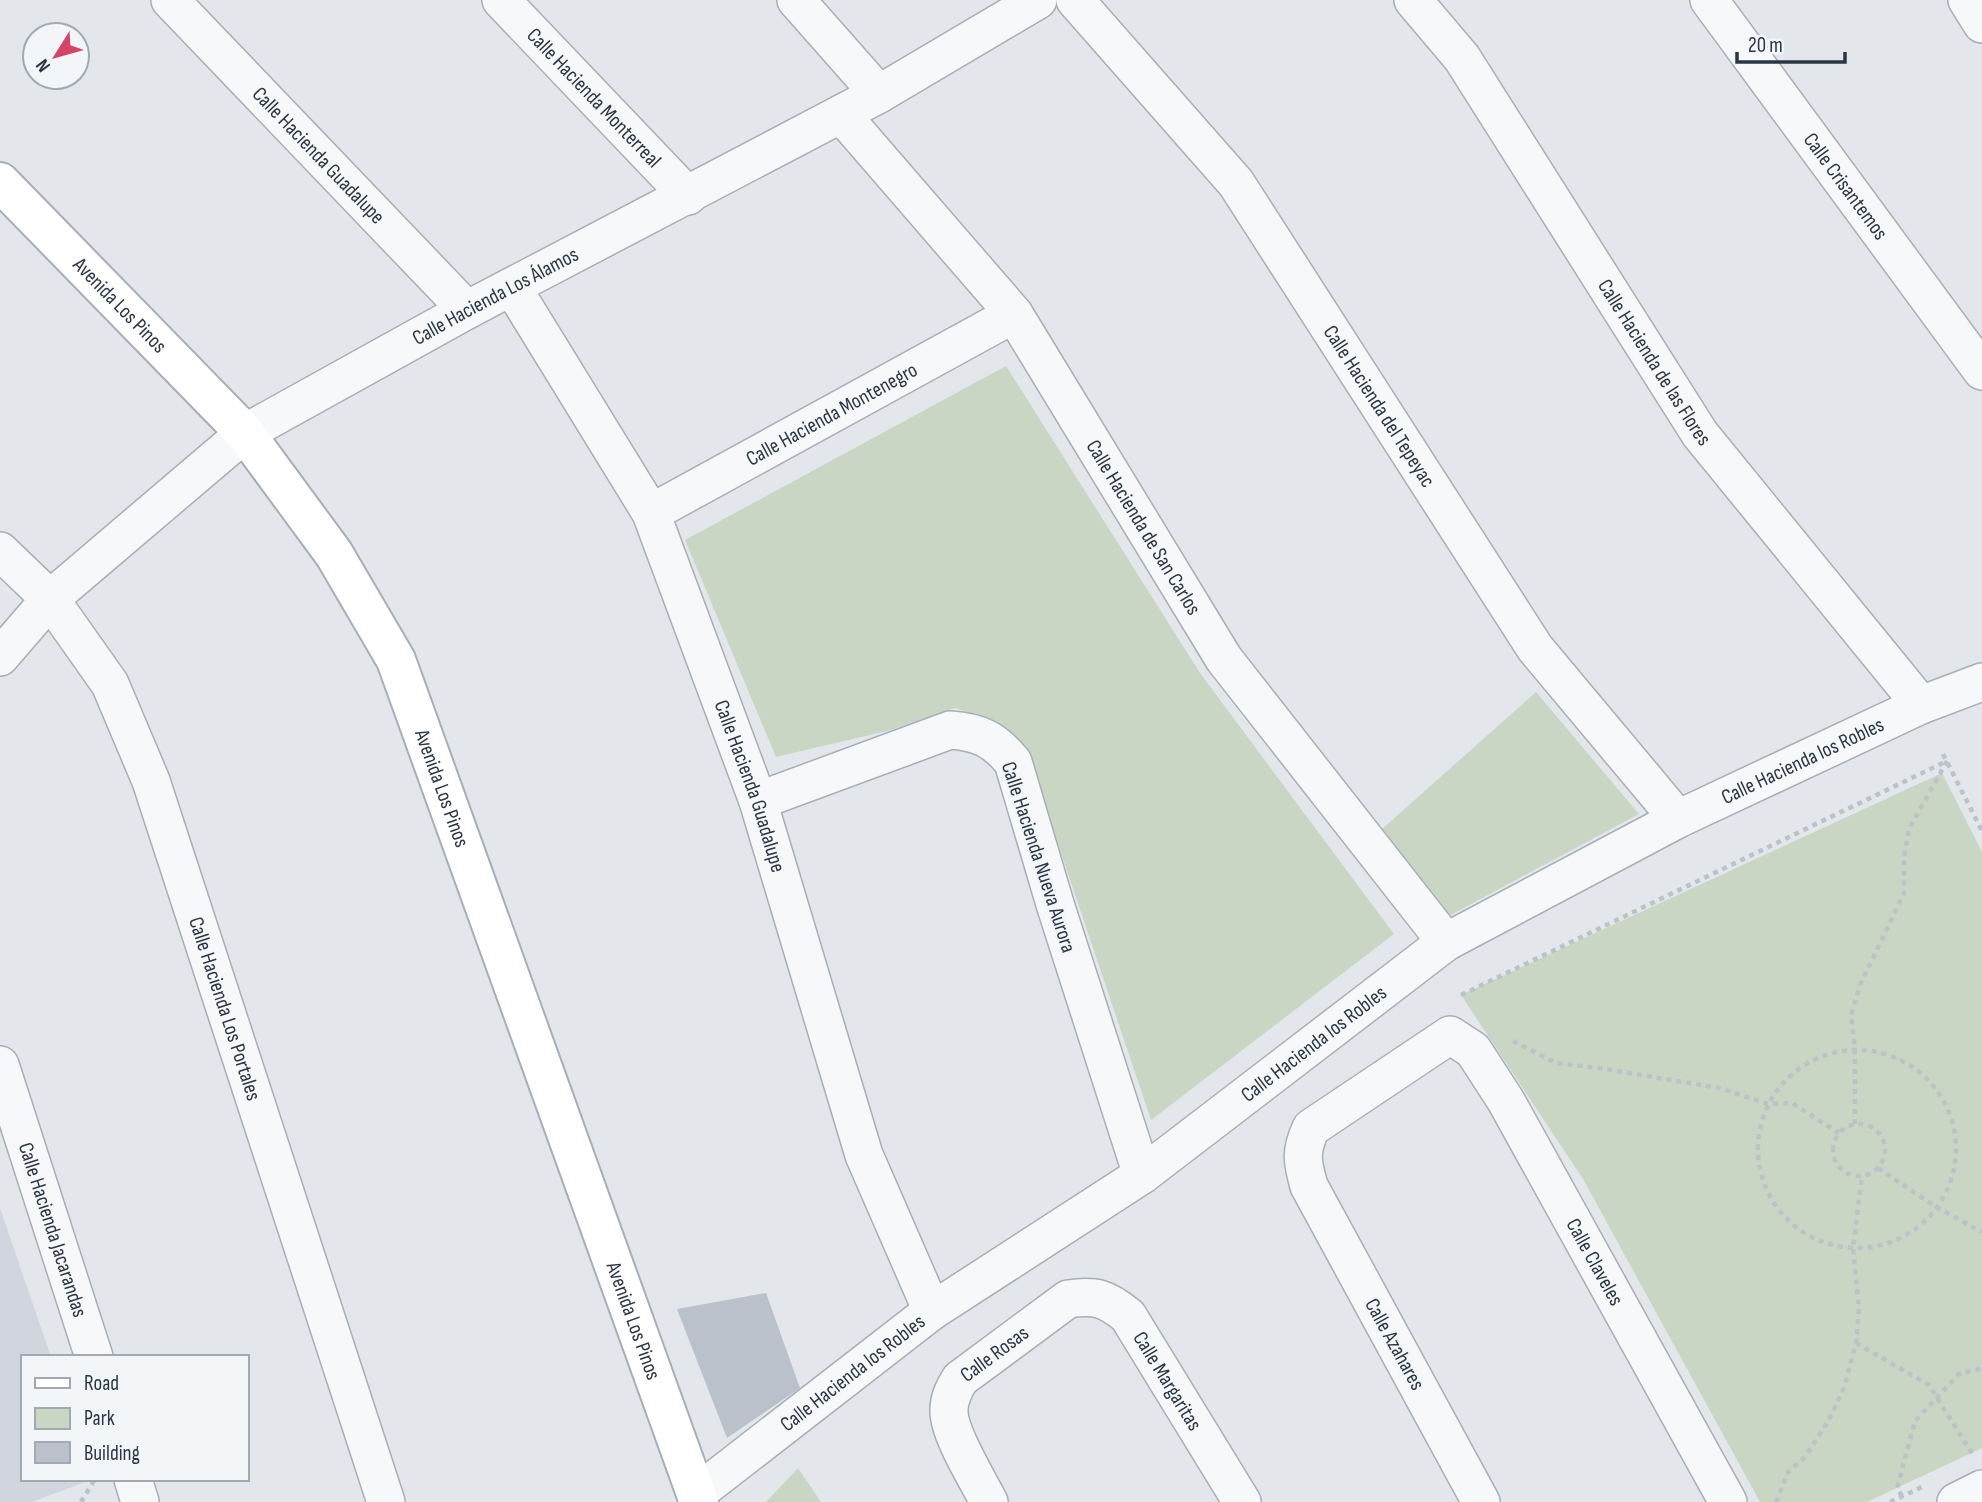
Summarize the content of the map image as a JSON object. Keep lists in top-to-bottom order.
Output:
{
  "streets": {
    "street": [
      "Calle Hacienda Monterreal",
      "Calle Hacienda Guadalupe",
      "Calle Crisantemos",
      "Calle Hacienda Los Álamos",
      "Avenida Los Pinos",
      "Calle Hacienda de las Flores",
      "Calle Hacienda del Tepeyac",
      "Calle Hacienda Montenegro",
      "Calle Hacienda de San Carlos",
      "Calle Hacienda los Robles",
      "Calle Hacienda Nueva Aurora",
      "Calle Hacienda Los Portales",
      "Calle Hacienda Jacarandas",
      "Calle Claveles",
      "Calle Azahares",
      "Calle Rosas",
      "Calle Margaritas"
    ]
  },
  "crossings": [
    ["Calle Hacienda Monterreal", "Calle Hacienda Los Álamos"],
    ["Calle Hacienda Guadalupe", "Calle Hacienda Los Álamos"],
    ["Calle Hacienda Guadalupe", "Calle Hacienda Montenegro"],
    ["Calle Hacienda Guadalupe", "Calle Hacienda los Robles"],
    ["Calle Hacienda Guadalupe", "Calle Hacienda Nueva Aurora"],
    ["Calle Hacienda Los Álamos", "Avenida Los Pinos"],
    ["Calle Hacienda Los Álamos", "Calle Hacienda de San Carlos"],
    ["Calle Hacienda Los Álamos", "Calle Hacienda Los Portales"],
    ["Avenida Los Pinos", "Calle Hacienda los Robles"],
    ["Calle Hacienda de las Flores", "Calle Hacienda los Robles"],
    ["Calle Hacienda del Tepeyac", "Calle Hacienda los Robles"],
    ["Calle Hacienda Montenegro", "Calle Hacienda de San Carlos"],
    ["Calle Hacienda de San Carlos", "Calle Hacienda los Robles"],
    ["Calle Hacienda los Robles", "Calle Hacienda Nueva Aurora"],
    ["Calle Claveles", "Calle Azahares"],
    ["Calle Rosas", "Calle Margaritas"]
  ],
  "legend": ["Road", "Park", "Building"],
  "scale_bar": "20 m",
  "north": "bottom left"
}
